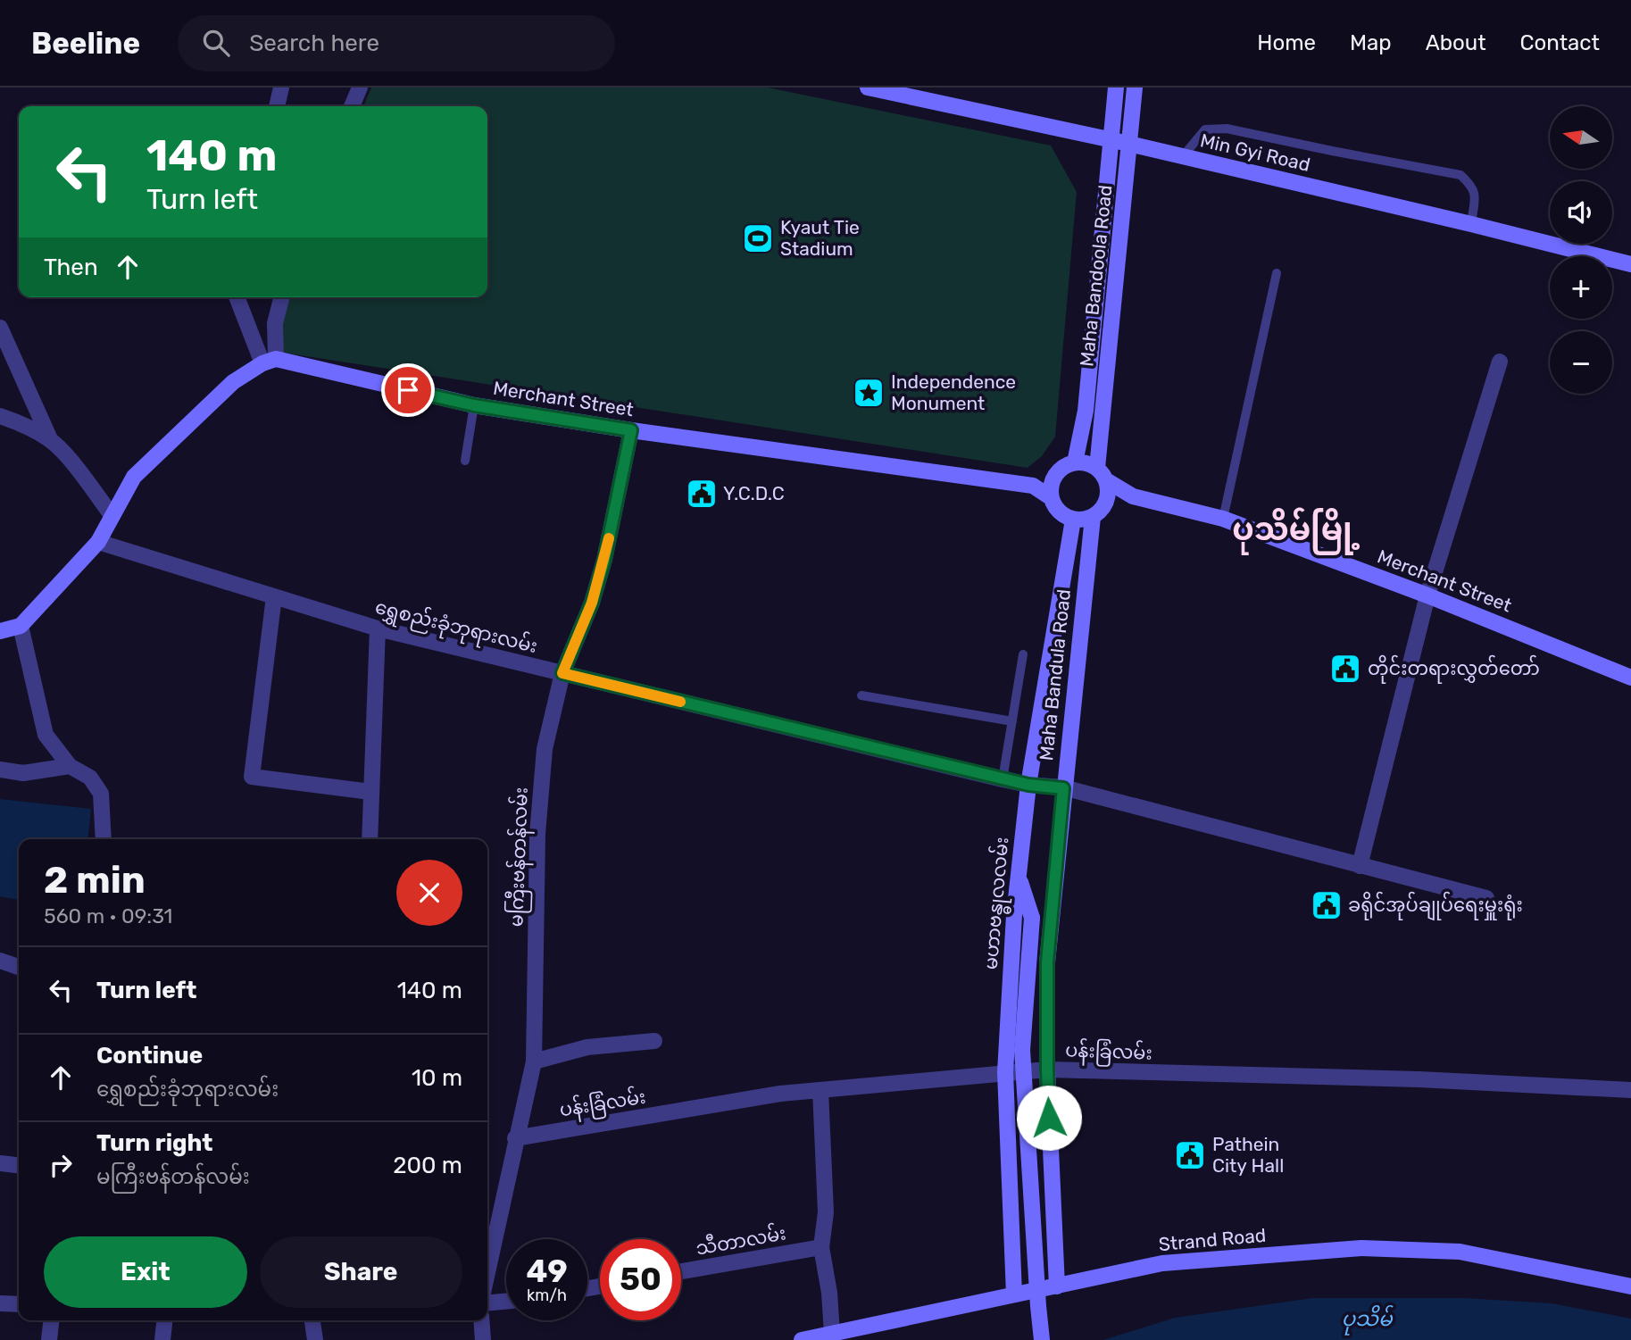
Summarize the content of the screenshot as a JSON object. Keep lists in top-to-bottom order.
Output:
{
  "streets": {
    "main road": [
      "Min Gyi Road",
      "Maha Bandoola Road",
      "Merchant Street",
      "Maha Bandula Road",
      "မဟာဗန္ဓုလလမ်း",
      "Strand Road"
    ],
    "street": [
      "ရွှေစည်းခုံဘုရားလမ်း",
      "မကြီးဗန်တန်လမ်း",
      "ပန်းခြံလမ်း",
      "သီတာလမ်း"
    ]
  },
  "crossings": [
    ["Min Gyi Road", "Maha Bandoola Road"],
    ["Maha Bandoola Road", "Merchant Street"],
    ["Maha Bandoola Road", "Maha Bandula Road"],
    ["Maha Bandoola Road", "မဟာဗန္ဓုလလမ်း"],
    ["Merchant Street", "Maha Bandula Road"],
    ["Merchant Street", "မကြီးဗန်တန်လမ်း"],
    ["Merchant Street", "မဟာဗန္ဓုလလမ်း"],
    ["ရွှေစည်းခုံဘုရားလမ်း", "Maha Bandula Road"],
    ["ရွှေစည်းခုံဘုရားလမ်း", "မကြီးဗန်တန်လမ်း"],
    ["ရွှေစည်းခုံဘုရားလမ်း", "မဟာဗန္ဓုလလမ်း"],
    ["Maha Bandula Road", "မဟာဗန္ဓုလလမ်း"],
    ["Maha Bandula Road", "ပန်းခြံလမ်း"],
    ["Maha Bandula Road", "Strand Road"],
    ["မကြီးဗန်တန်လမ်း", "ပန်းခြံလမ်း"],
    ["မဟာဗန္ဓုလလမ်း", "ပန်းခြံလမ်း"],
    ["မဟာဗန္ဓုလလမ်း", "Strand Road"]
  ],
  "districts": ["ပုသိမ်မြို့"],
  "water": ["ပုသိမ်"],
  "places": {
    "sports": ["Kyaut Tie Stadium"],
    "place": ["Independence Monument"],
    "public building": [
      "Y.C.D.C",
      "တိုင်းတရားလွှတ်တော်",
      "ခရိုင်အုပ်ချုပ်ရေးမှူးရုံး",
      "Pathein City Hall"
    ]
  },
  "north": "left",
  "page": {
    "header": "Beeline",
    "search": "Search here",
    "nav": [
      "Home",
      "Map",
      "About",
      "Contact"
    ],
    "map_buttons": ["+", "−"],
    "turn": ["140 m", "Turn left"],
    "then": "Then",
    "heading": ["2 min", "560 m · 09:31"],
    "list": [
      {
        "name": "Turn left",
        "value": "140 m"
      },
      {
        "name": "Continue",
        "note": "ရွှေစည်းခုံဘုရားလမ်း",
        "value": "10 m"
      },
      {
        "name": "Turn right",
        "note": "မကြီးဗန်တန်လမ်း",
        "value": "200 m"
      }
    ],
    "buttons": ["Exit", "Share"],
    "speed": "49 km/h",
    "limit": "50"
  }
}
